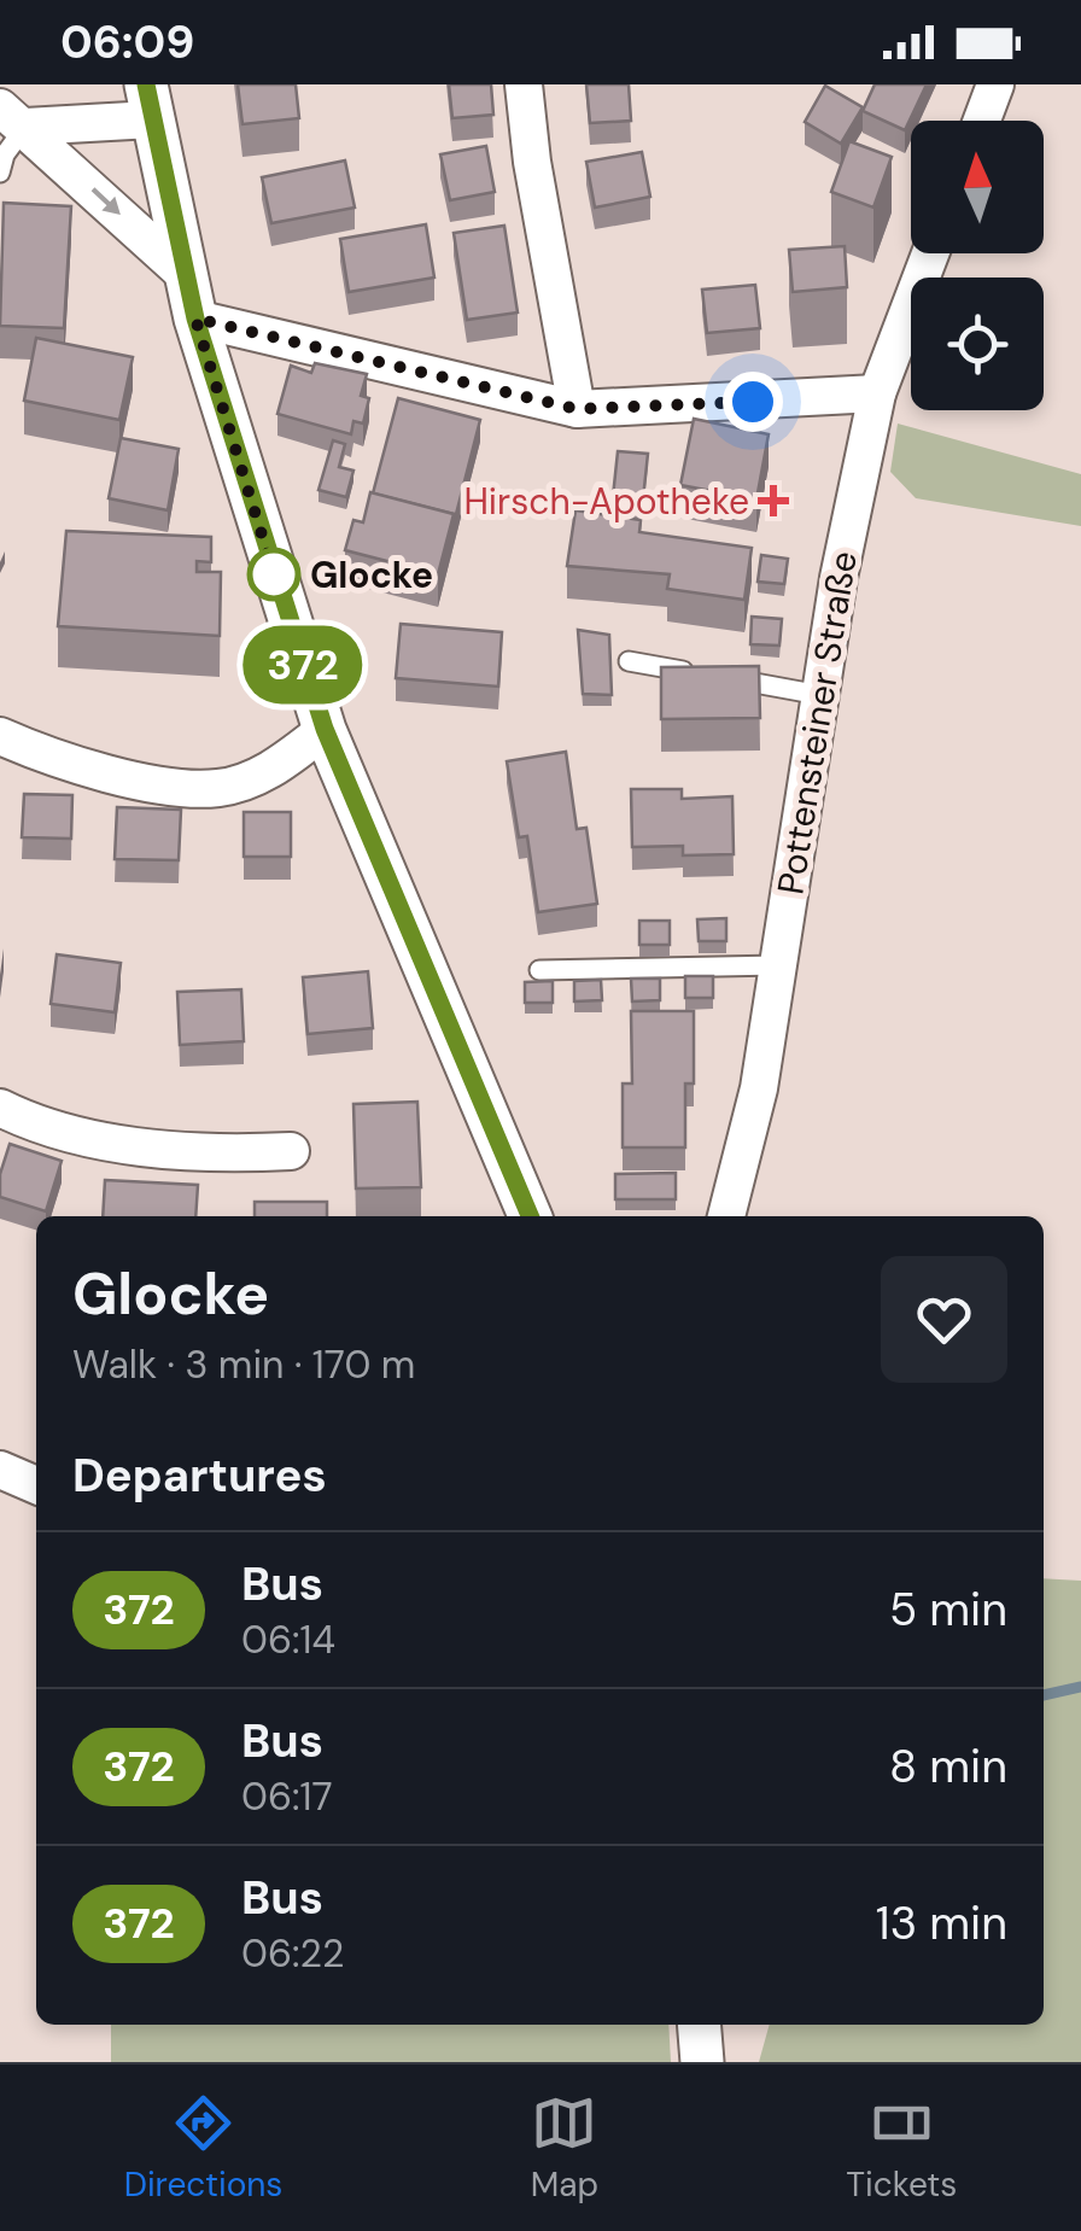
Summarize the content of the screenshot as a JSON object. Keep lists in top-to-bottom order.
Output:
{
  "streets": {
    "street": ["Pottensteiner Straße"]
  },
  "places": {
    "health": ["Hirsch-Apotheke"],
    "other": ["Glocke"]
  },
  "lines": ["bus line 372"],
  "north": "top",
  "page": {
    "status": "06:09",
    "on_map": "372",
    "heading": [
      ["Glocke", "Walk · 3 min · 170 m"],
      "Departures"
    ],
    "list": [
      {
        "mark": "372",
        "name": "Bus",
        "note": "06:14",
        "value": "5 min"
      },
      {
        "mark": "372",
        "name": "Bus",
        "note": "06:17",
        "value": "8 min"
      },
      {
        "mark": "372",
        "name": "Bus",
        "note": "06:22",
        "value": "13 min"
      }
    ],
    "tabs": ["Directions", "Map", "Tickets"]
  }
}
